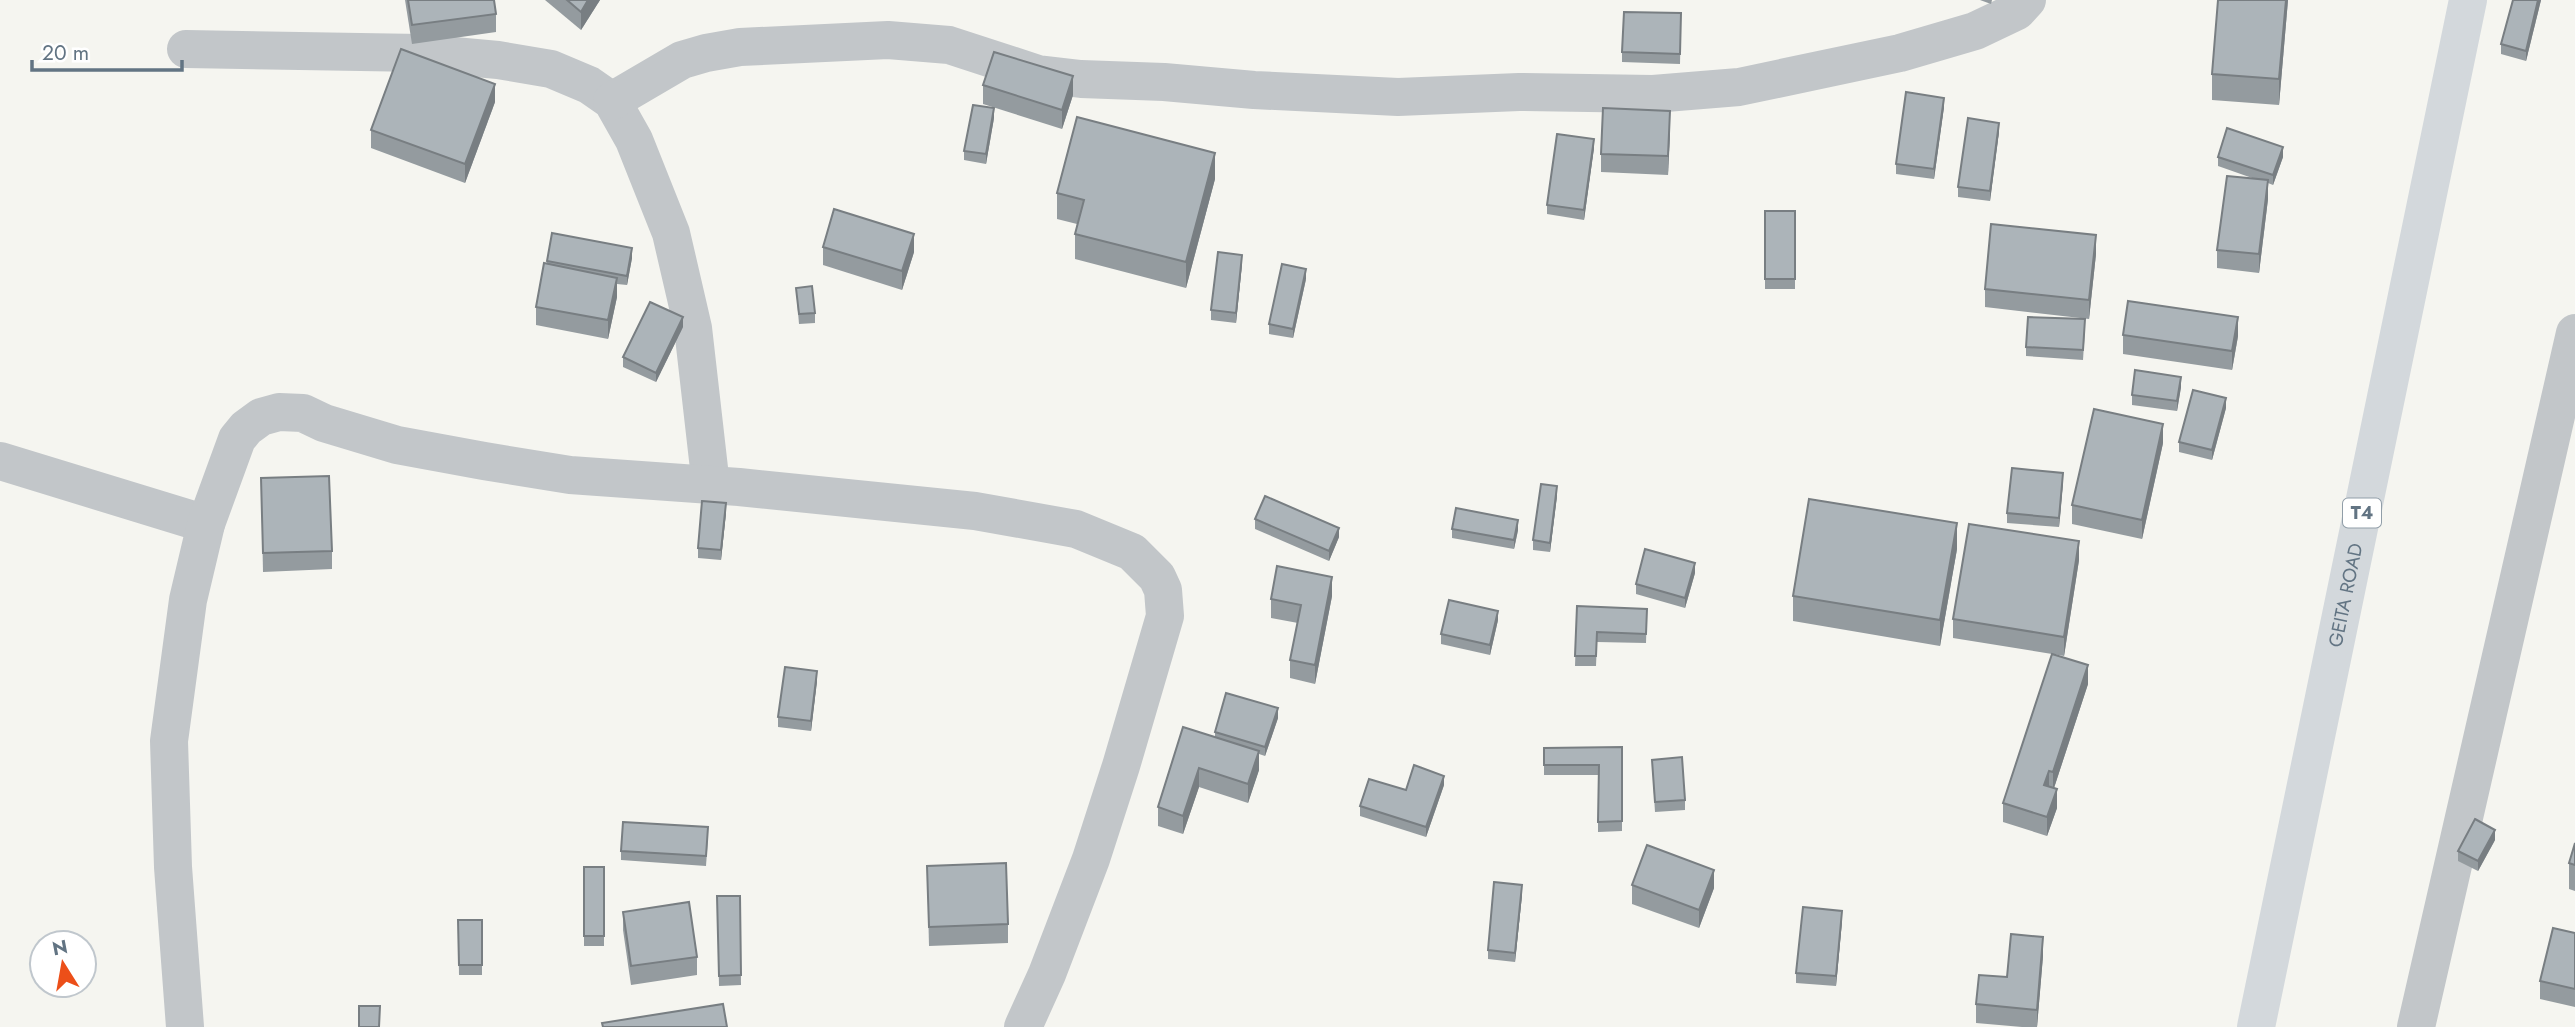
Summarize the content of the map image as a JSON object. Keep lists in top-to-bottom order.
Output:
{
  "streets": {
    "highway": ["T4", "GEITA ROAD"]
  },
  "scale_bar": "20 m",
  "north": "top"
}
